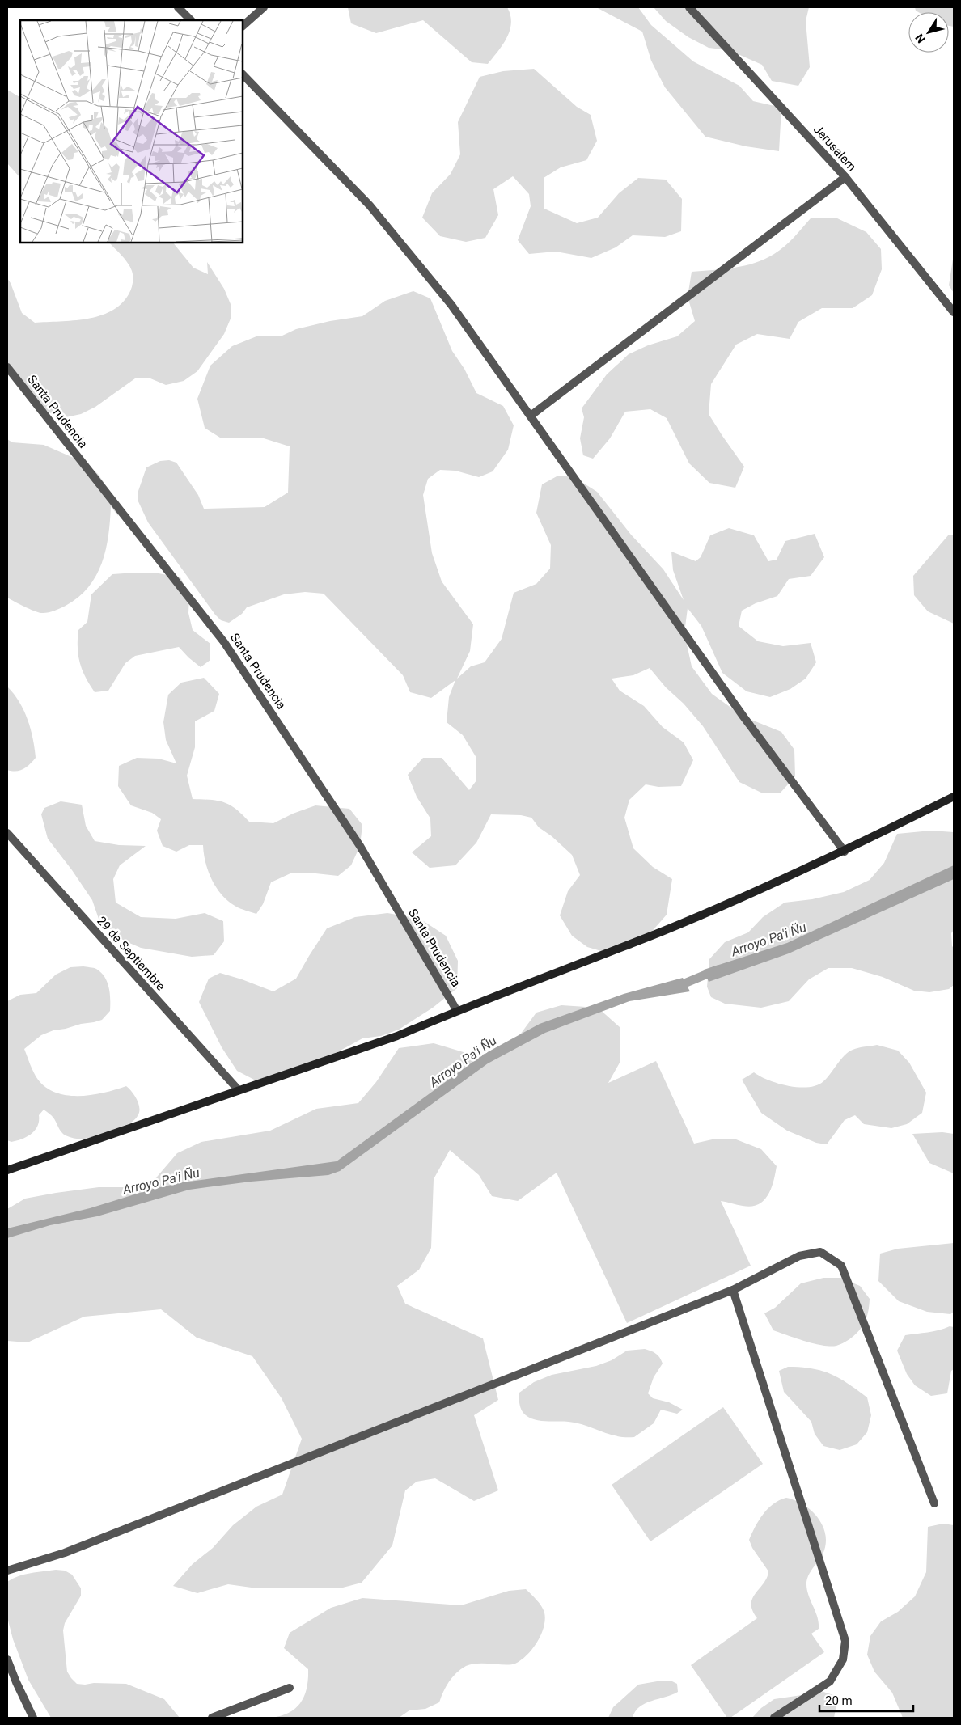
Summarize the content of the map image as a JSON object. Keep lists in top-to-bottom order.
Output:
{
  "streets": {
    "street": ["Jerusalem", "Santa Prudencia", "29 de Septiembre"]
  },
  "water": ["Arroyo Pa'i Ñu"],
  "scale_bar": "20 m",
  "north": "bottom left"
}
